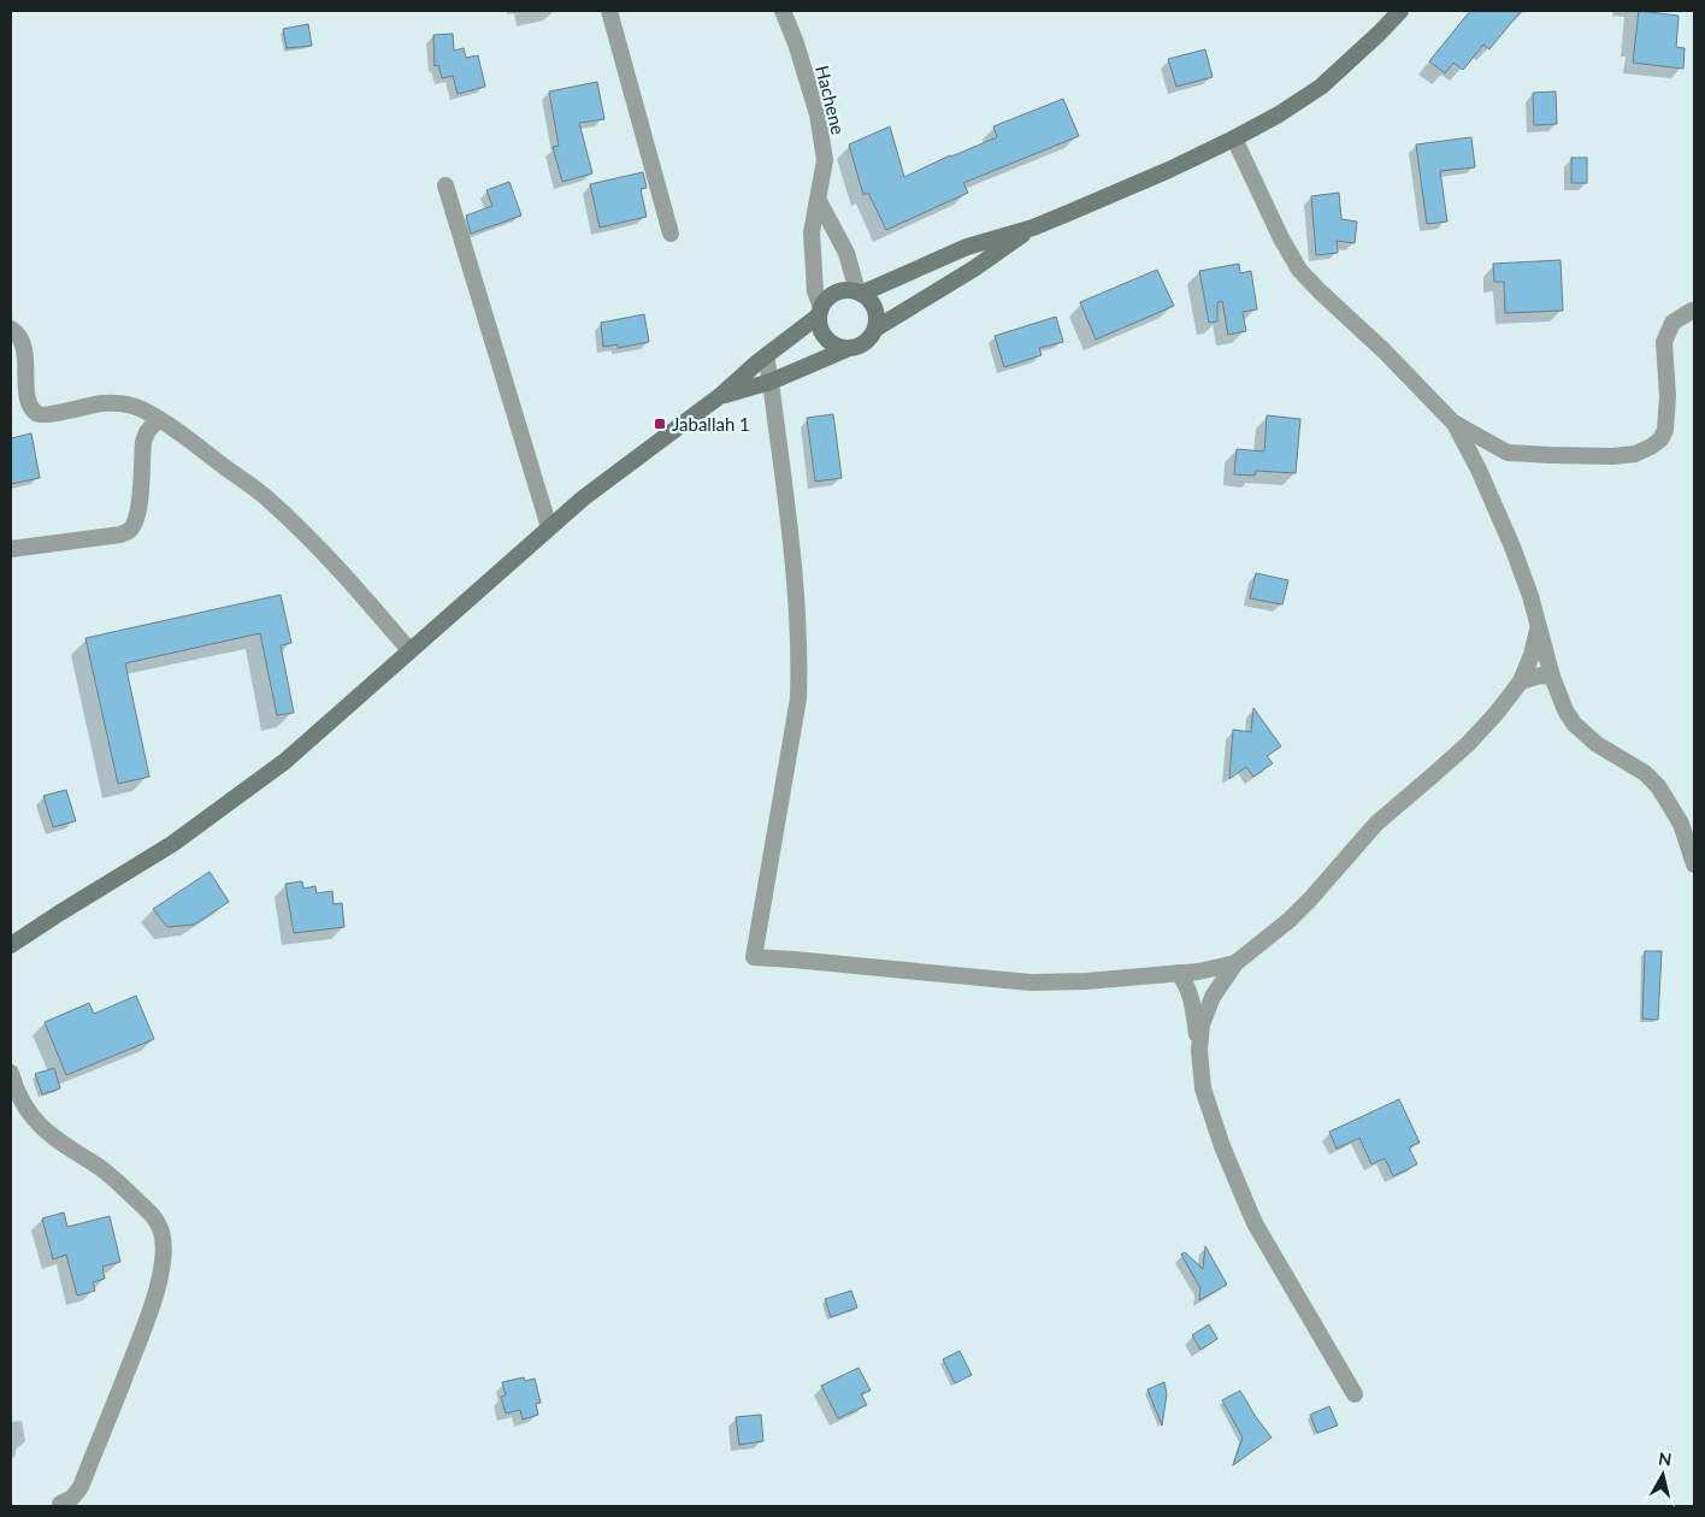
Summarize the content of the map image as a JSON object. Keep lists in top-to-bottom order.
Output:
{
  "streets": {
    "street": ["Hachene"]
  },
  "places": {
    "transit": ["Jaballah 1"]
  },
  "north": "top"
}
